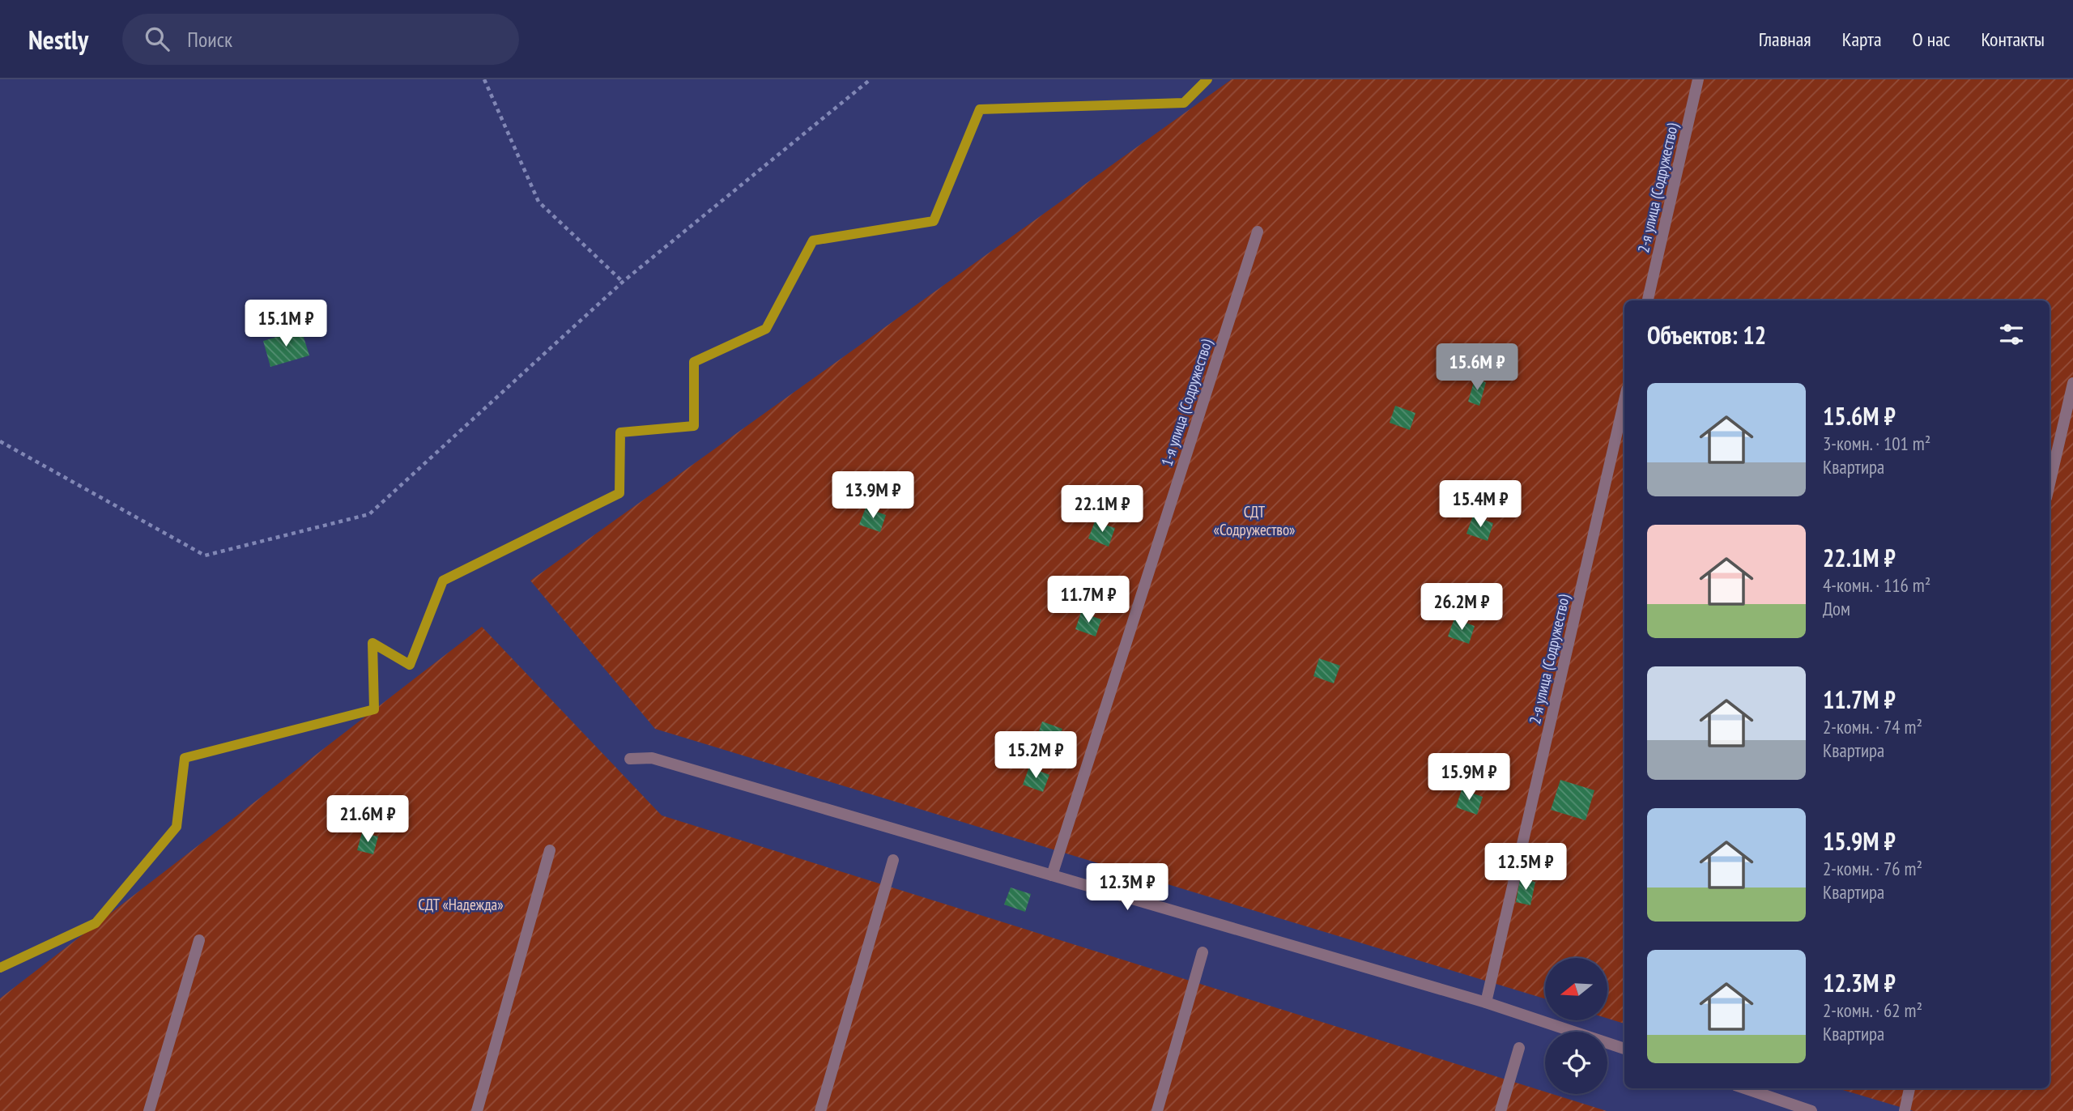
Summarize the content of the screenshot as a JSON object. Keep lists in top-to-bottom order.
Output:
{
  "streets": {
    "street": ["2-я улица (Содружество)", "1-я улица (Содружество)"]
  },
  "parks": ["СДТ «Содружество»", "СДТ «Надежда»"],
  "north": "left",
  "page": {
    "header": "Nestly",
    "search": "Поиск",
    "nav": [
      "Главная",
      "Карта",
      "О нас",
      "Контакты"
    ],
    "price": [
      "15.1M ₽",
      "15.6M ₽",
      "13.9M ₽",
      "15.4M ₽",
      "22.1M ₽",
      "11.7M ₽",
      "26.2M ₽",
      "15.2M ₽",
      "15.9M ₽",
      "21.6M ₽",
      "12.5M ₽",
      "12.3M ₽"
    ],
    "heading": "Объектов: 12",
    "list": [
      {
        "name": "15.6M ₽",
        "note": "3-комн. · 101 m² · Квартира"
      },
      {
        "name": "22.1M ₽",
        "note": "4-комн. · 116 m² · Дом"
      },
      {
        "name": "11.7M ₽",
        "note": "2-комн. · 74 m² · Квартира"
      },
      {
        "name": "15.9M ₽",
        "note": "2-комн. · 76 m² · Квартира"
      },
      {
        "name": "12.3M ₽",
        "note": "2-комн. · 62 m² · Квартира"
      }
    ]
  }
}
